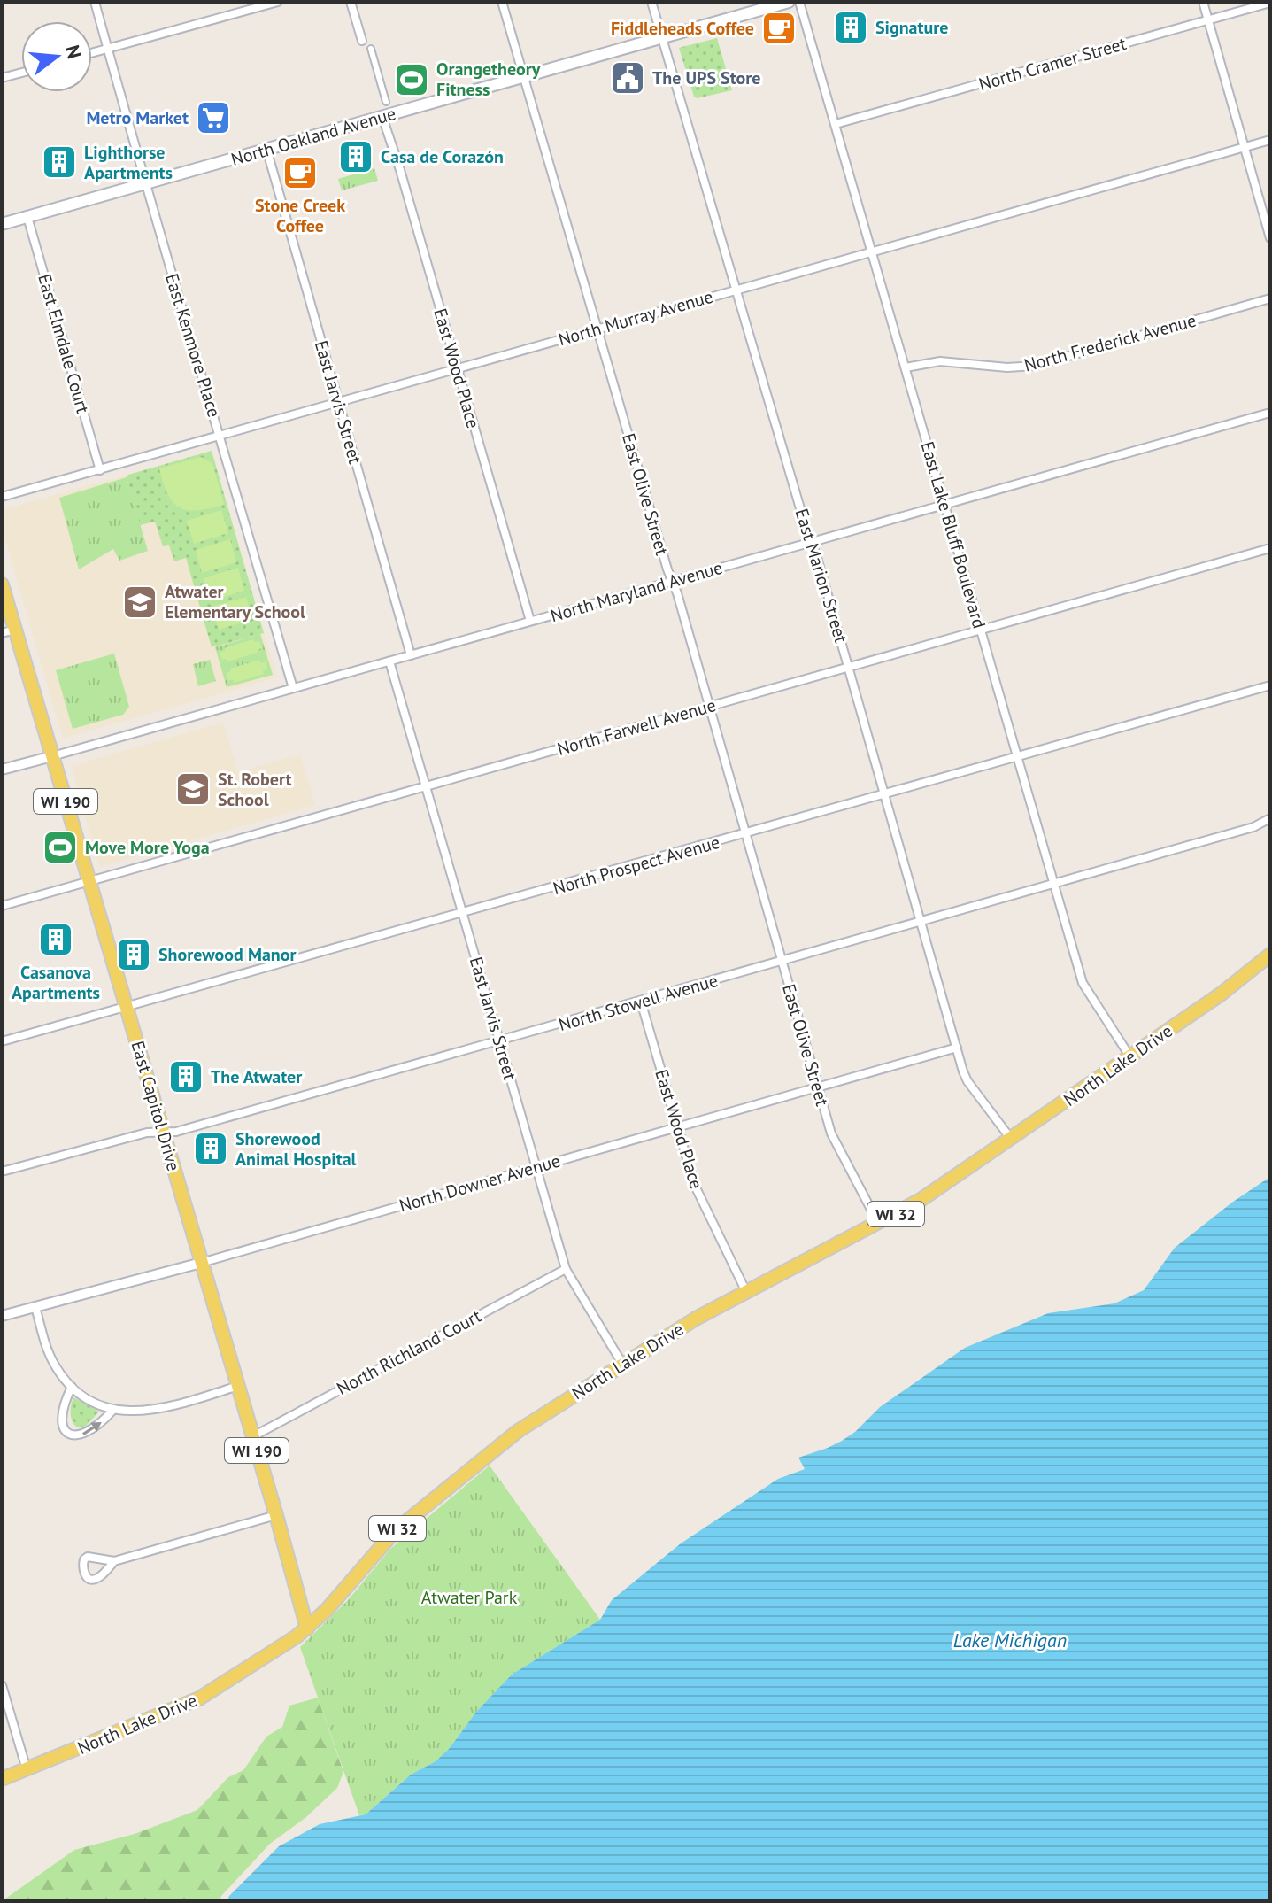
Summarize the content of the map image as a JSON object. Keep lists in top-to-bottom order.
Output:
{
  "streets": {
    "main road": [
      "North Oakland Avenue",
      "WI 190",
      "North Lake Drive",
      "East Capitol Drive",
      "WI 32"
    ],
    "street": [
      "North Cramer Street",
      "North Murray Avenue",
      "North Frederick Avenue",
      "East Elmdale Court",
      "East Kenmore Place",
      "East Wood Place",
      "East Jarvis Street",
      "East Olive Street",
      "East Lake Bluff Boulevard",
      "East Marion Street",
      "North Maryland Avenue",
      "North Farwell Avenue",
      "North Prospect Avenue",
      "North Stowell Avenue",
      "North Downer Avenue",
      "North Richland Court"
    ]
  },
  "crossings": [
    ["North Cramer Street", "East Lake Bluff Boulevard"],
    ["North Oakland Avenue", "East Elmdale Court"],
    ["North Oakland Avenue", "East Kenmore Place"],
    ["North Oakland Avenue", "East Wood Place"],
    ["North Oakland Avenue", "East Jarvis Street"],
    ["North Oakland Avenue", "East Olive Street"],
    ["North Oakland Avenue", "East Marion Street"],
    ["North Murray Avenue", "East Elmdale Court"],
    ["North Murray Avenue", "East Kenmore Place"],
    ["North Murray Avenue", "East Wood Place"],
    ["North Murray Avenue", "East Jarvis Street"],
    ["North Murray Avenue", "East Olive Street"],
    ["North Murray Avenue", "East Lake Bluff Boulevard"],
    ["North Murray Avenue", "East Marion Street"],
    ["North Frederick Avenue", "East Lake Bluff Boulevard"],
    ["East Kenmore Place", "North Maryland Avenue"],
    ["East Wood Place", "North Maryland Avenue"],
    ["East Wood Place", "North Stowell Avenue"],
    ["East Wood Place", "North Lake Drive"],
    ["East Wood Place", "North Downer Avenue"],
    ["East Jarvis Street", "North Maryland Avenue"],
    ["East Jarvis Street", "North Farwell Avenue"],
    ["East Jarvis Street", "North Prospect Avenue"],
    ["East Jarvis Street", "North Stowell Avenue"],
    ["East Jarvis Street", "North Lake Drive"],
    ["East Jarvis Street", "North Downer Avenue"],
    ["East Jarvis Street", "North Richland Court"],
    ["East Olive Street", "North Maryland Avenue"],
    ["East Olive Street", "North Farwell Avenue"],
    ["East Olive Street", "North Prospect Avenue"],
    ["East Olive Street", "North Stowell Avenue"],
    ["East Olive Street", "North Lake Drive"],
    ["East Olive Street", "North Downer Avenue"],
    ["East Lake Bluff Boulevard", "North Maryland Avenue"],
    ["East Lake Bluff Boulevard", "North Farwell Avenue"],
    ["East Lake Bluff Boulevard", "North Prospect Avenue"],
    ["East Lake Bluff Boulevard", "North Stowell Avenue"],
    ["East Lake Bluff Boulevard", "North Lake Drive"],
    ["East Marion Street", "North Maryland Avenue"],
    ["East Marion Street", "North Farwell Avenue"],
    ["East Marion Street", "North Prospect Avenue"],
    ["East Marion Street", "North Stowell Avenue"],
    ["East Marion Street", "North Lake Drive"],
    ["East Marion Street", "North Downer Avenue"],
    ["North Maryland Avenue", "East Capitol Drive"],
    ["North Farwell Avenue", "East Capitol Drive"],
    ["North Prospect Avenue", "East Capitol Drive"],
    ["North Stowell Avenue", "East Capitol Drive"],
    ["North Lake Drive", "East Capitol Drive"],
    ["East Capitol Drive", "North Downer Avenue"],
    ["East Capitol Drive", "North Richland Court"]
  ],
  "water": ["Lake Michigan"],
  "parks": ["Atwater Park"],
  "places": {
    "building": [
      "Signature",
      "Casa de Corazón",
      "Lighthorse Apartments",
      "Casanova Apartments",
      "Shorewood Manor",
      "The Atwater",
      "Shorewood Animal Hospital"
    ],
    "cafe": ["Fiddleheads Coffee", "Stone Creek Coffee"],
    "public building": ["The UPS Store"],
    "sports": ["Orangetheory Fitness", "Move More Yoga"],
    "supermarket": ["Metro Market"],
    "school or university": ["Atwater Elementary School", "St. Robert School"]
  },
  "north": "right"
}
